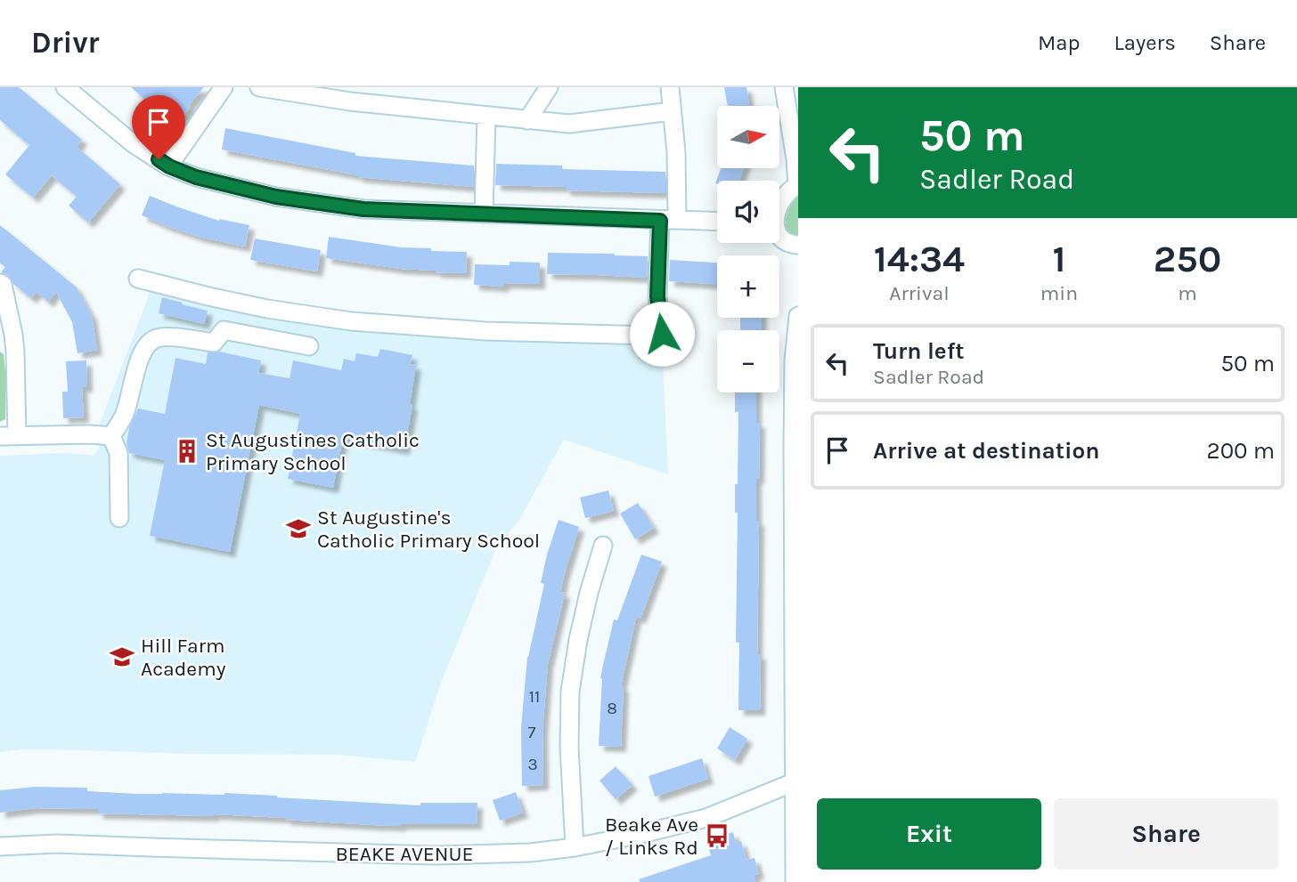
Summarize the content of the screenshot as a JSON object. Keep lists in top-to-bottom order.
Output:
{
  "streets": {
    "street": ["BEAKE AVENUE"]
  },
  "places": {
    "building": ["St Augustines Catholic Primary School"],
    "school or university": ["St Augustine's Catholic Primary School", "Hill Farm Academy"],
    "bus stop": ["Beake Ave / Links Rd"]
  },
  "house_numbers": [
    "11",
    "8",
    "7",
    "3"
  ],
  "north": "right",
  "page": {
    "header": "Drivr",
    "nav": ["Map", "Layers", "Share"],
    "turn": ["50 m", "Sadler Road"],
    "map_buttons": ["+", "−"],
    "eta": [
      "14:34",
      "Arrival",
      "1",
      "min",
      "250",
      "m"
    ],
    "list": [
      {
        "name": "Turn left",
        "note": "Sadler Road",
        "value": "50 m"
      },
      {
        "name": "Arrive at destination",
        "value": "200 m"
      }
    ],
    "buttons": ["Exit", "Share"]
  }
}
